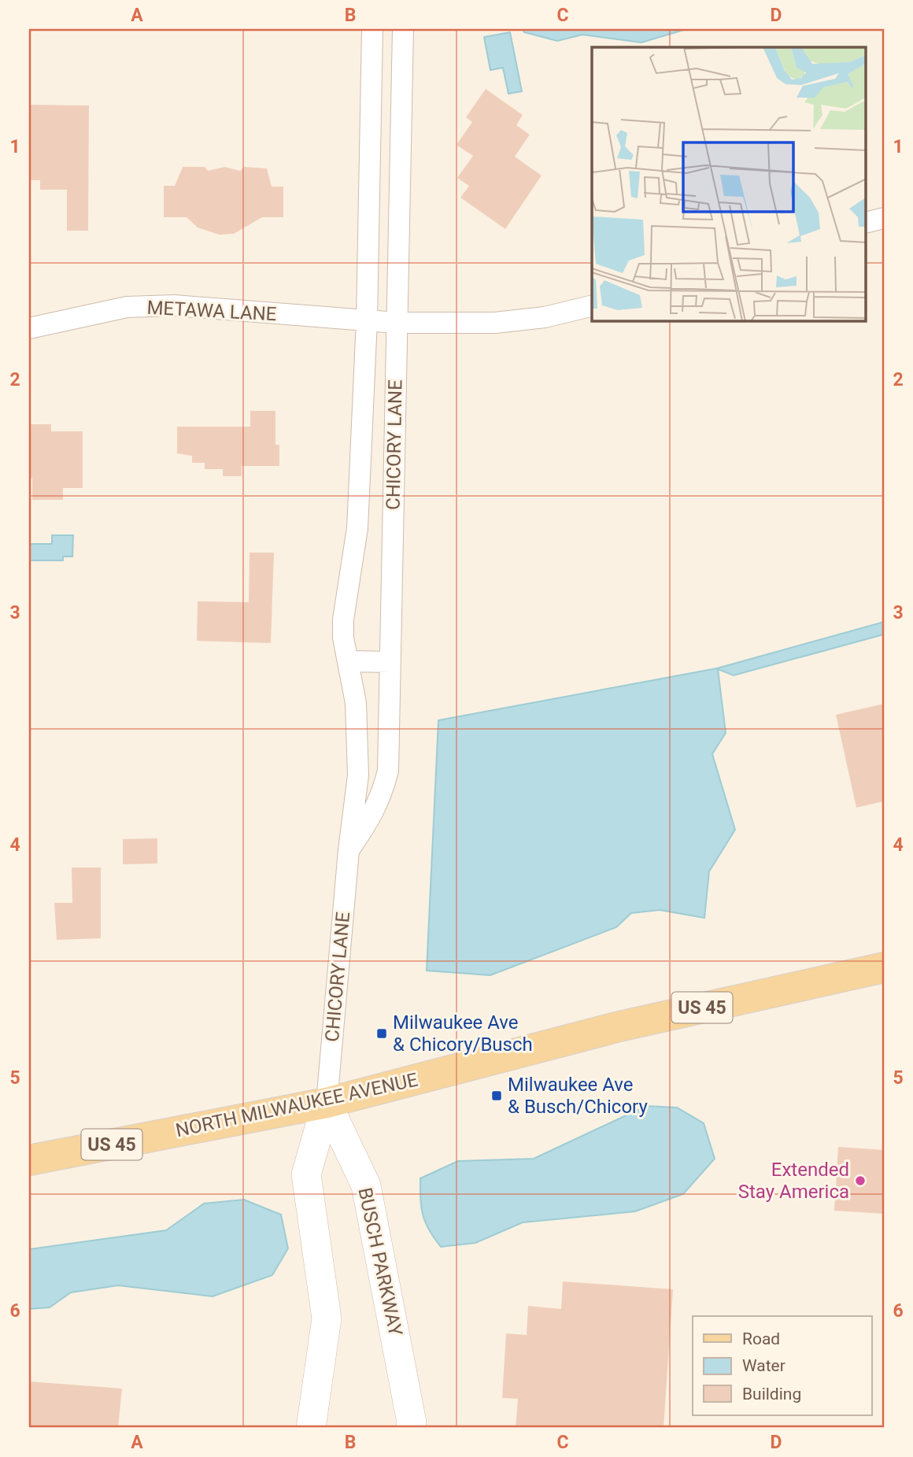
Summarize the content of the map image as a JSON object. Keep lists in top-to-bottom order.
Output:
{
  "streets": {
    "main road": ["US 45", "NORTH MILWAUKEE AVENUE"],
    "street": ["METAWA LANE", "CHICORY LANE", "BUSCH PARKWAY"]
  },
  "crossings": [
    ["METAWA LANE", "CHICORY LANE"],
    ["CHICORY LANE", "NORTH MILWAUKEE AVENUE"],
    ["CHICORY LANE", "BUSCH PARKWAY"],
    ["NORTH MILWAUKEE AVENUE", "BUSCH PARKWAY"]
  ],
  "places": {
    "transit": ["Milwaukee Ave & Chicory/Busch", "Milwaukee Ave & Busch/Chicory"],
    "other": ["Extended Stay America"]
  },
  "legend": ["Road", "Water", "Building"],
  "grid": {
    "columns": [
      "A",
      "B",
      "C",
      "D"
    ],
    "rows": [
      "1",
      "2",
      "3",
      "4",
      "5",
      "6"
    ]
  }
}
